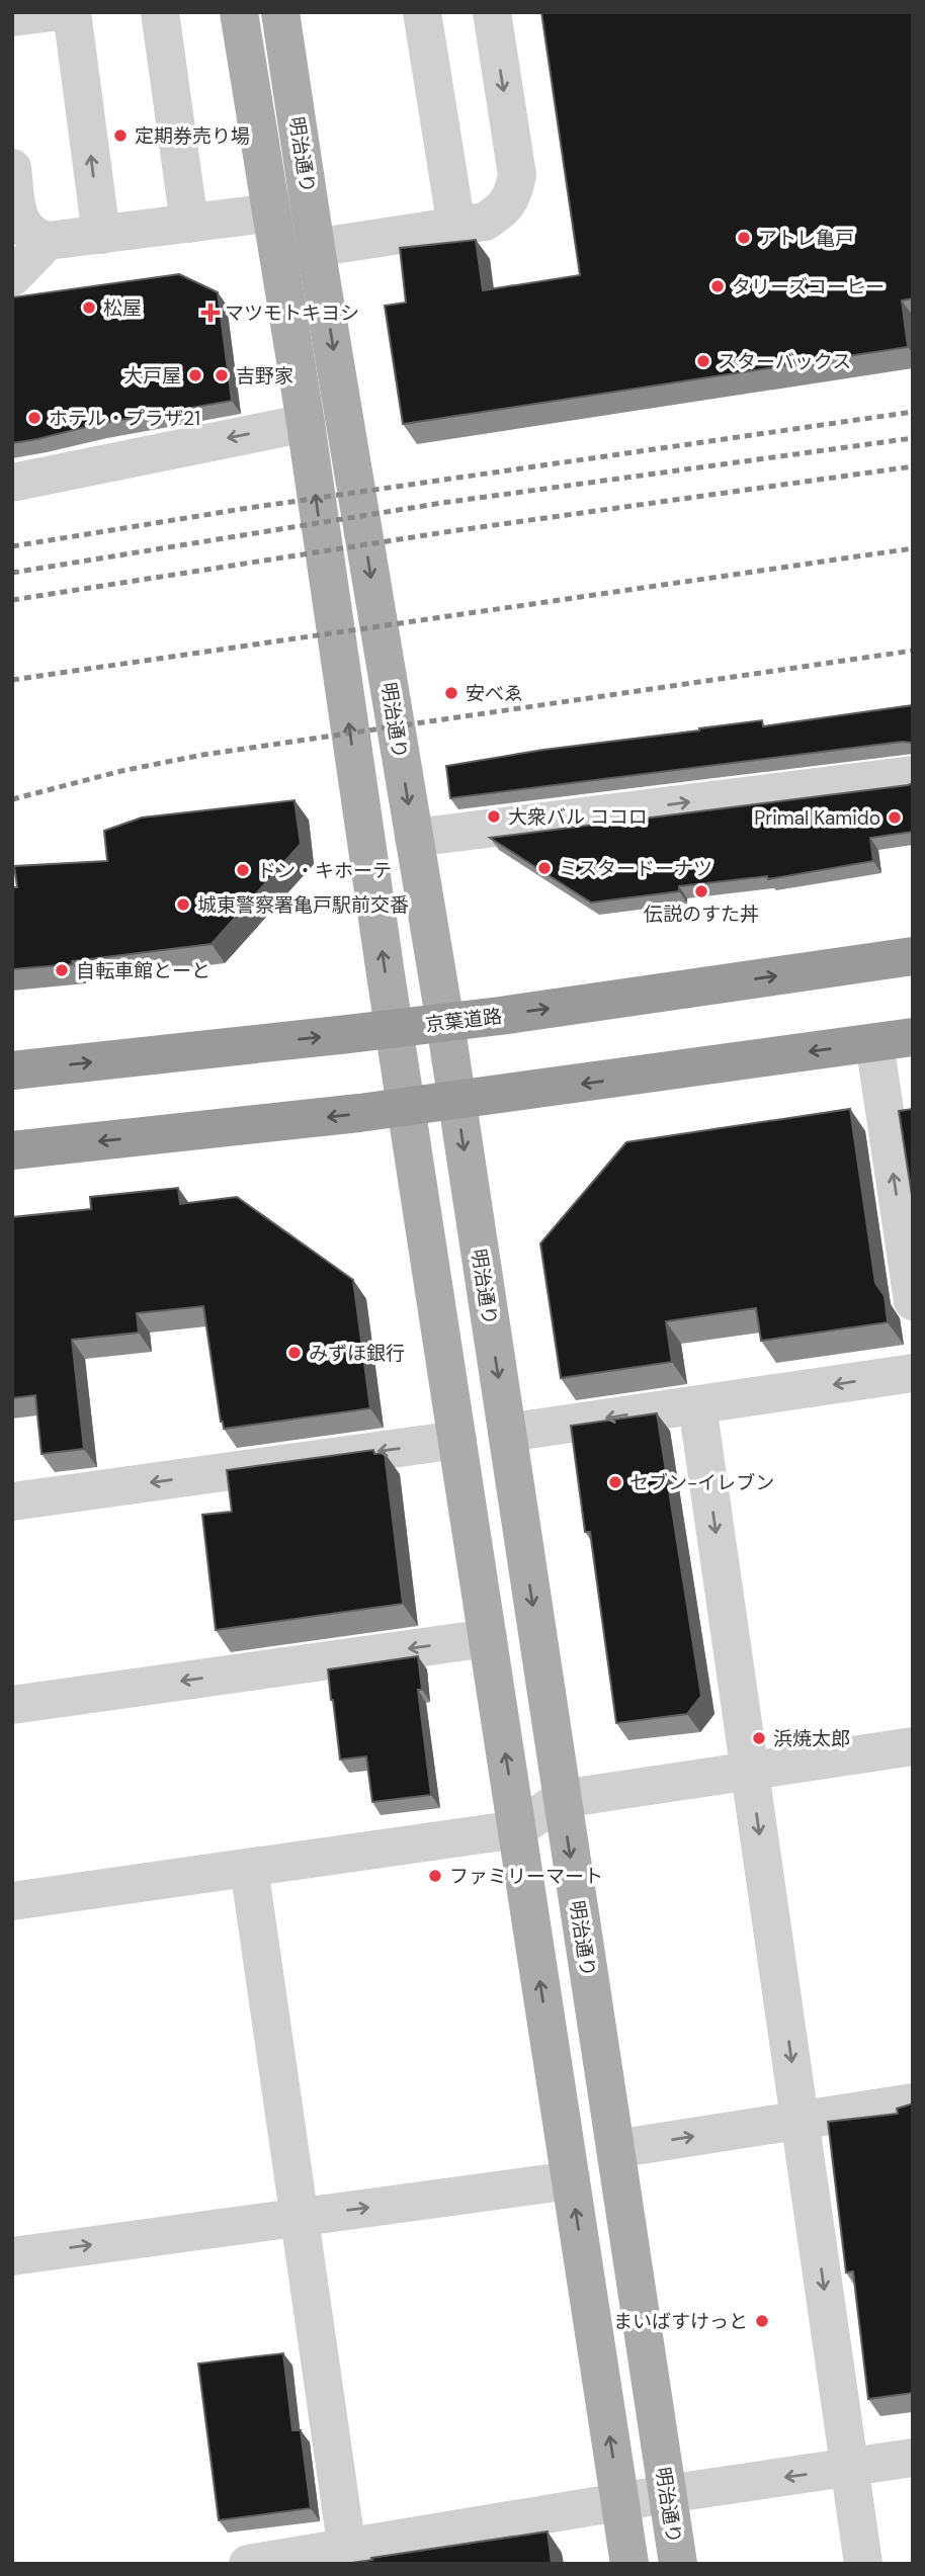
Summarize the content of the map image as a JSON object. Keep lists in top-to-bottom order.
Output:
{
  "streets": {
    "highway": ["京葉道路"],
    "main road": ["明治通り"]
  },
  "crossings": [
    ["明治通り", "京葉道路"]
  ],
  "places": {
    "other": [
      "定期券売り場",
      "アトレ亀戸",
      "タリーズコーヒー",
      "松屋",
      "スターバックス",
      "大戸屋",
      "吉野家",
      "ホテル・プラザ21",
      "安べゑ",
      "大衆バル ココロ",
      "Primal Kamido",
      "ミスタードーナツ",
      "ドン・キホーテ",
      "伝説のすた丼",
      "城東警察署亀戸駅前交番",
      "自転車館とーと",
      "みずほ銀行",
      "セブン-イレブン",
      "浜焼太郎",
      "ファミリーマート",
      "まいばすけっと"
    ],
    "health": ["マツモトキヨシ"]
  }
}
